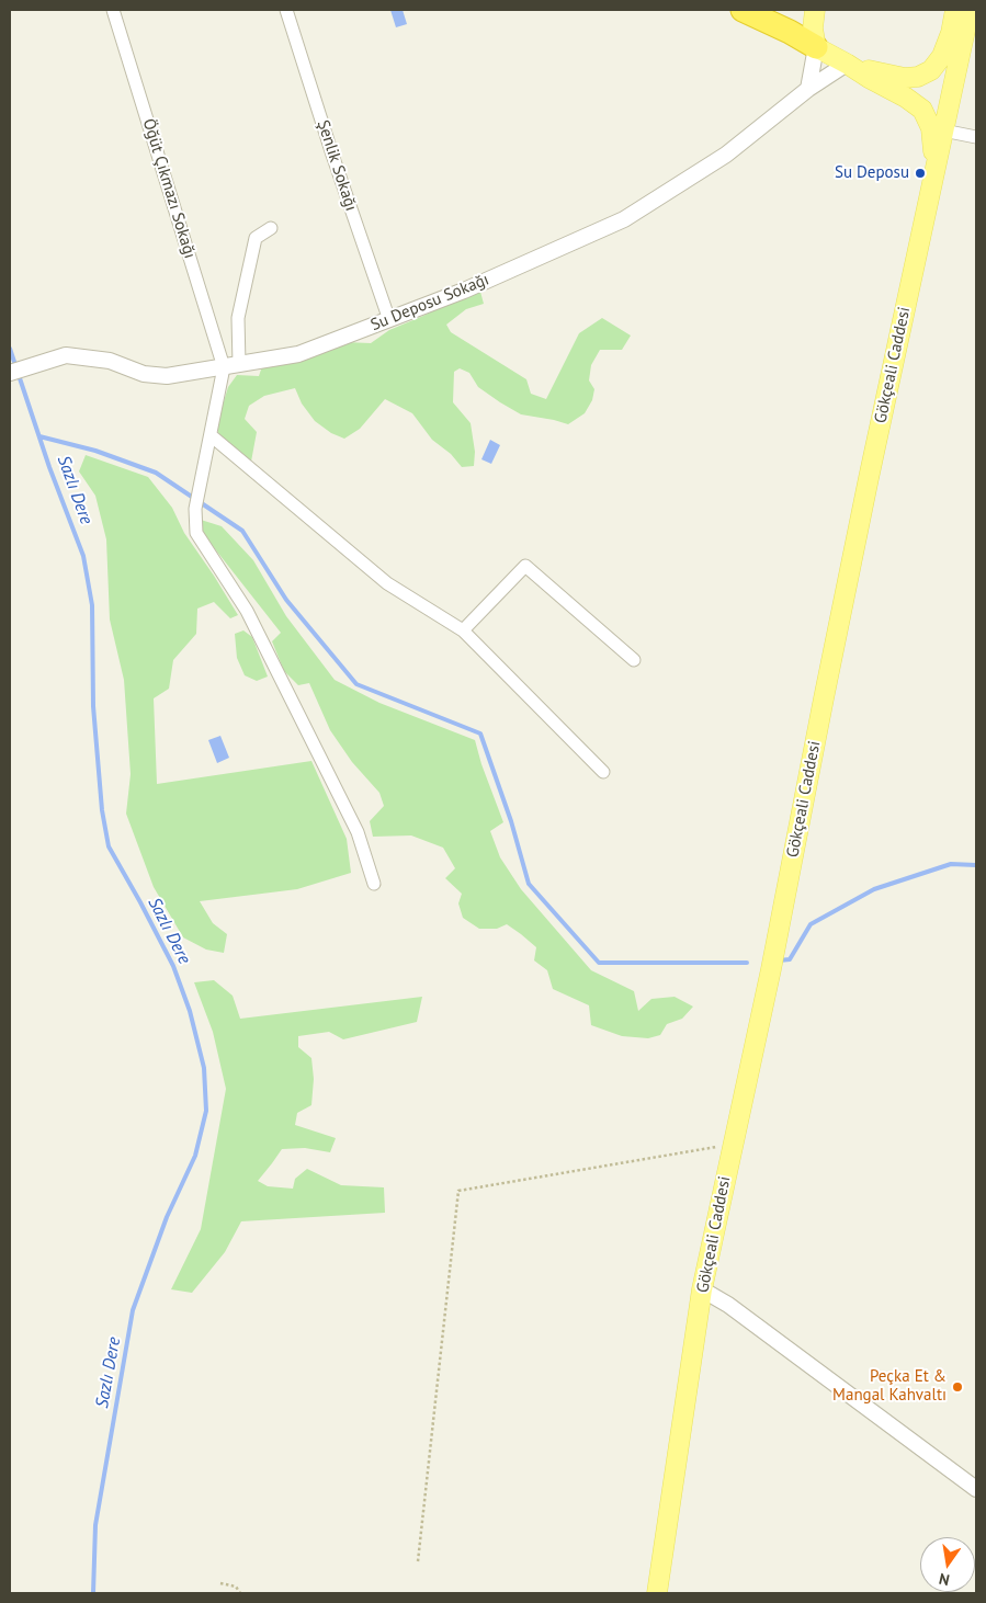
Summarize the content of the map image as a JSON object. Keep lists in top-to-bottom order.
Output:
{
  "streets": {
    "main road": ["Gökçeali Caddesi"],
    "street": ["Şenlik Sokağı", "Öğüt Çıkmazı Sokağı", "Su Deposu Sokağı"]
  },
  "crossings": [
    ["Şenlik Sokağı", "Su Deposu Sokağı"],
    ["Öğüt Çıkmazı Sokağı", "Su Deposu Sokağı"]
  ],
  "water": ["Sazlı Dere"],
  "places": ["Su Deposu", "Peçka Et & Mangal Kahvaltı"],
  "north": "bottom"
}
